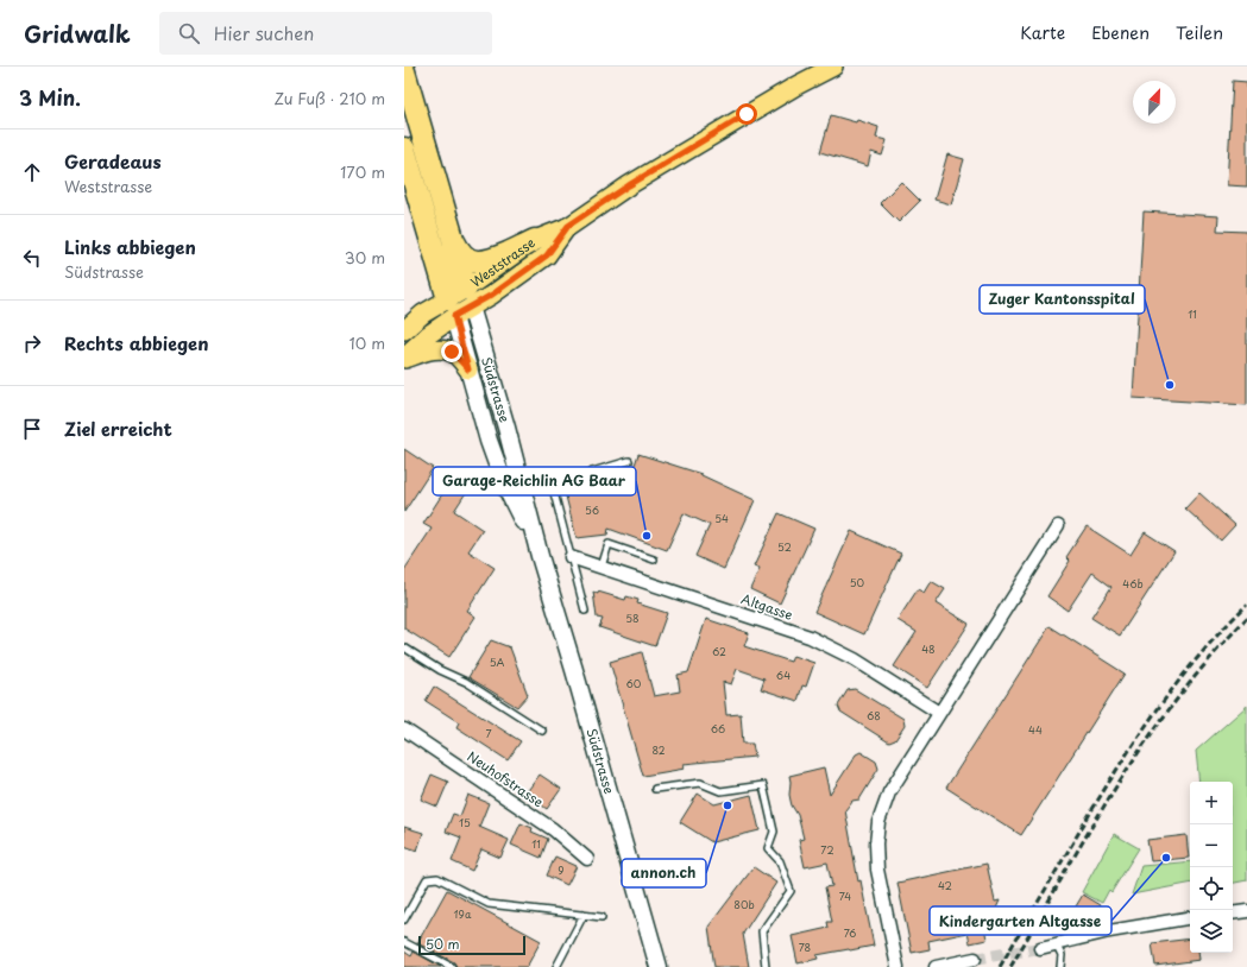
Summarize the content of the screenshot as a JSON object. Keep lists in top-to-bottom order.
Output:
{
  "streets": {
    "main road": ["Weststrasse", "Südstrasse"],
    "street": ["Altgasse", "Neuhofstrasse"]
  },
  "crossings": [
    ["Weststrasse", "Südstrasse"]
  ],
  "places": [
    "Zuger Kantonsspital",
    "Garage-Reichlin AG Baar",
    "annon.ch",
    "Kindergarten Altgasse"
  ],
  "house_numbers": [
    "11",
    "56",
    "54",
    "52",
    "50",
    "46b",
    "58",
    "48",
    "62",
    "5A",
    "64",
    "60",
    "68",
    "66",
    "44",
    "7",
    "82",
    "15",
    "11",
    "72",
    "9",
    "42",
    "74",
    "80b",
    "19a",
    "76",
    "78"
  ],
  "scale_bar": "50 m",
  "north": "top right",
  "page": {
    "header": "Gridwalk",
    "search": "Hier suchen",
    "nav": ["Karte", "Ebenen", "Teilen"],
    "heading": ["3 Min.", "Zu Fuß · 210 m"],
    "list": [
      ["Geradeaus", "Weststrasse", "170 m"],
      ["Links abbiegen", "Südstrasse", "30 m"],
      ["Rechts abbiegen", "10 m"],
      "Ziel erreicht"
    ],
    "map_buttons": ["+", "−"],
    "scale": "50 m"
  }
}
